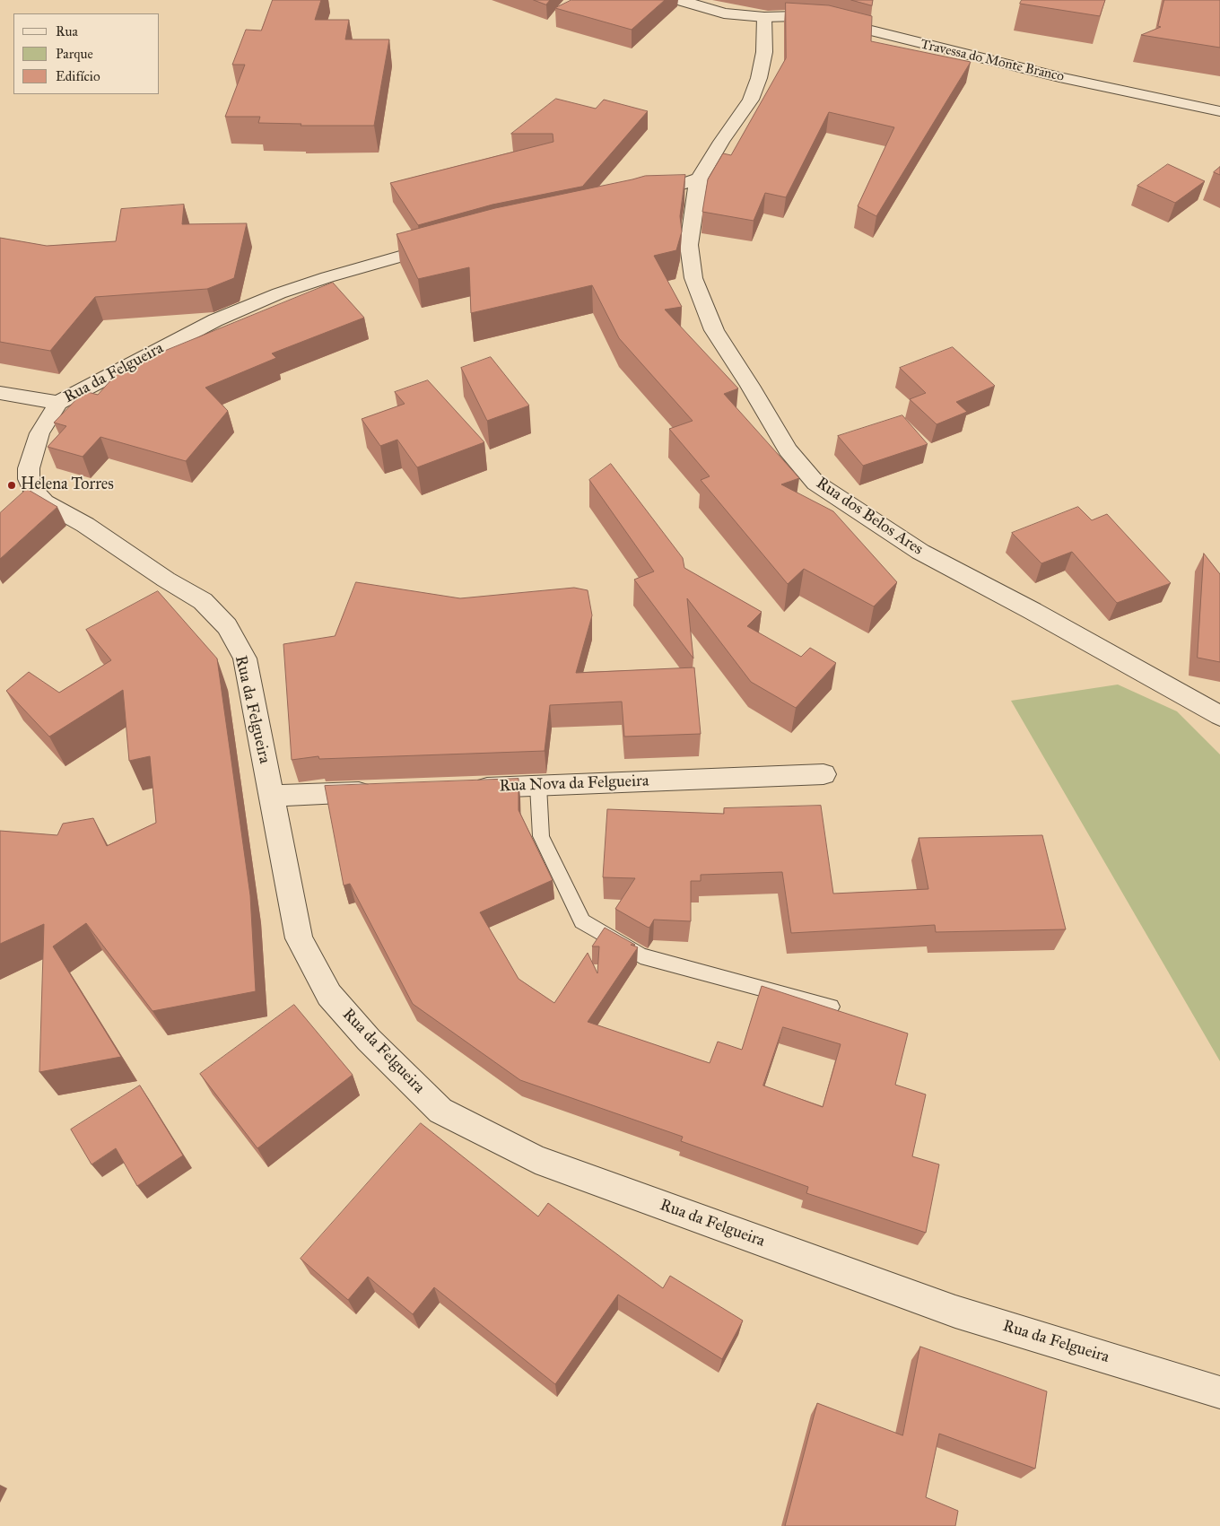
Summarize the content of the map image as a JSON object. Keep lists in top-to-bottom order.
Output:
{
  "streets": {
    "street": [
      "Travessa do Monte Branco",
      "Rua da Felgueira",
      "Rua dos Belos Ares",
      "Rua Nova da Felgueira"
    ]
  },
  "places": ["Helena Torres"],
  "legend": ["Rua", "Parque", "Edifício"]
}
